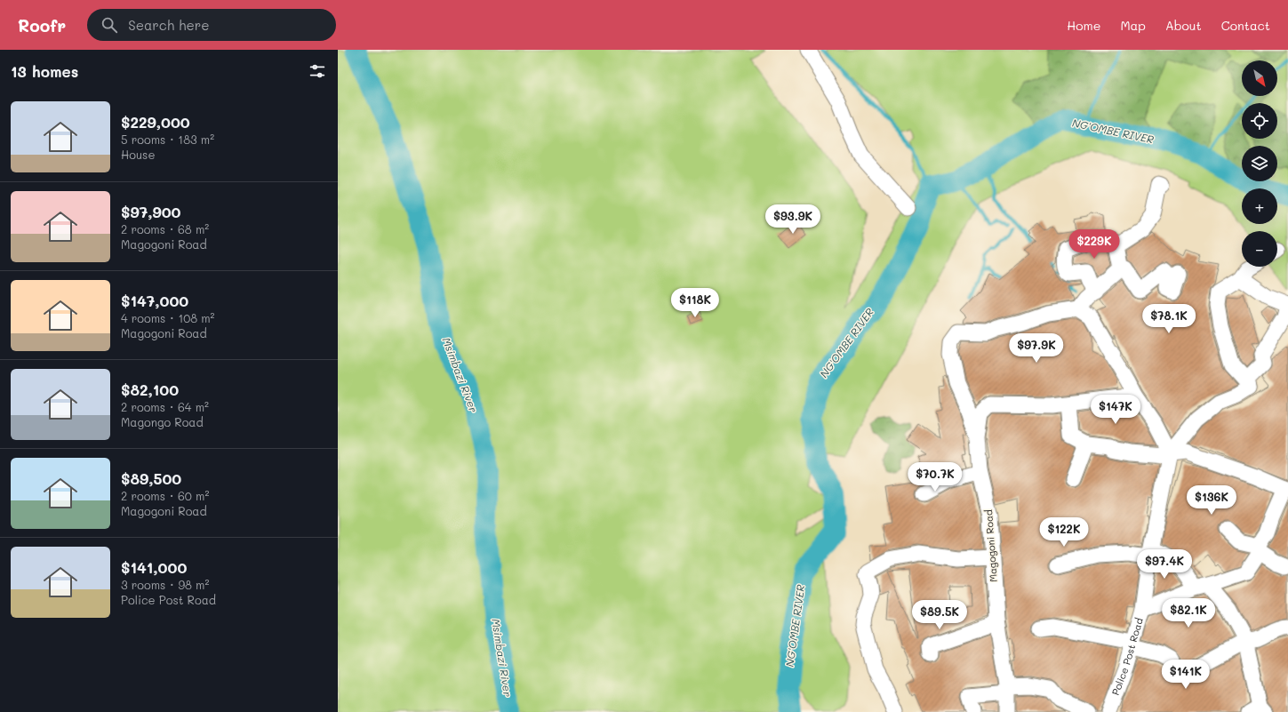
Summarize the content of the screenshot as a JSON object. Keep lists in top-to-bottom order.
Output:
{
  "streets": {
    "street": ["Magogoni Road", "Police Post Road"]
  },
  "water": ["NG'OMBE RIVER", "Msimbazi River"],
  "north": "bottom right",
  "page": {
    "header": "Roofr",
    "search": "Search here",
    "nav": [
      "Home",
      "Map",
      "About",
      "Contact"
    ],
    "heading": "13 homes",
    "map_buttons": ["+", "−"],
    "list": [
      {
        "name": "$229,000",
        "note": "5 rooms · 183 m² · House"
      },
      {
        "name": "$97,900",
        "note": "2 rooms · 68 m² · Magogoni Road"
      },
      {
        "name": "$147,000",
        "note": "4 rooms · 108 m² · Magogoni Road"
      },
      {
        "name": "$82,100",
        "note": "2 rooms · 64 m² · Magongo Road"
      },
      {
        "name": "$89,500",
        "note": "2 rooms · 60 m² · Magogoni Road"
      },
      {
        "name": "$141,000",
        "note": "3 rooms · 98 m² · Police Post Road"
      }
    ],
    "price": [
      "$93.9K",
      "$229K",
      "$118K",
      "$78.1K",
      "$97.9K",
      "$147K",
      "$70.7K",
      "$136K",
      "$122K",
      "$97.4K",
      "$82.1K",
      "$89.5K",
      "$141K"
    ]
  }
}
